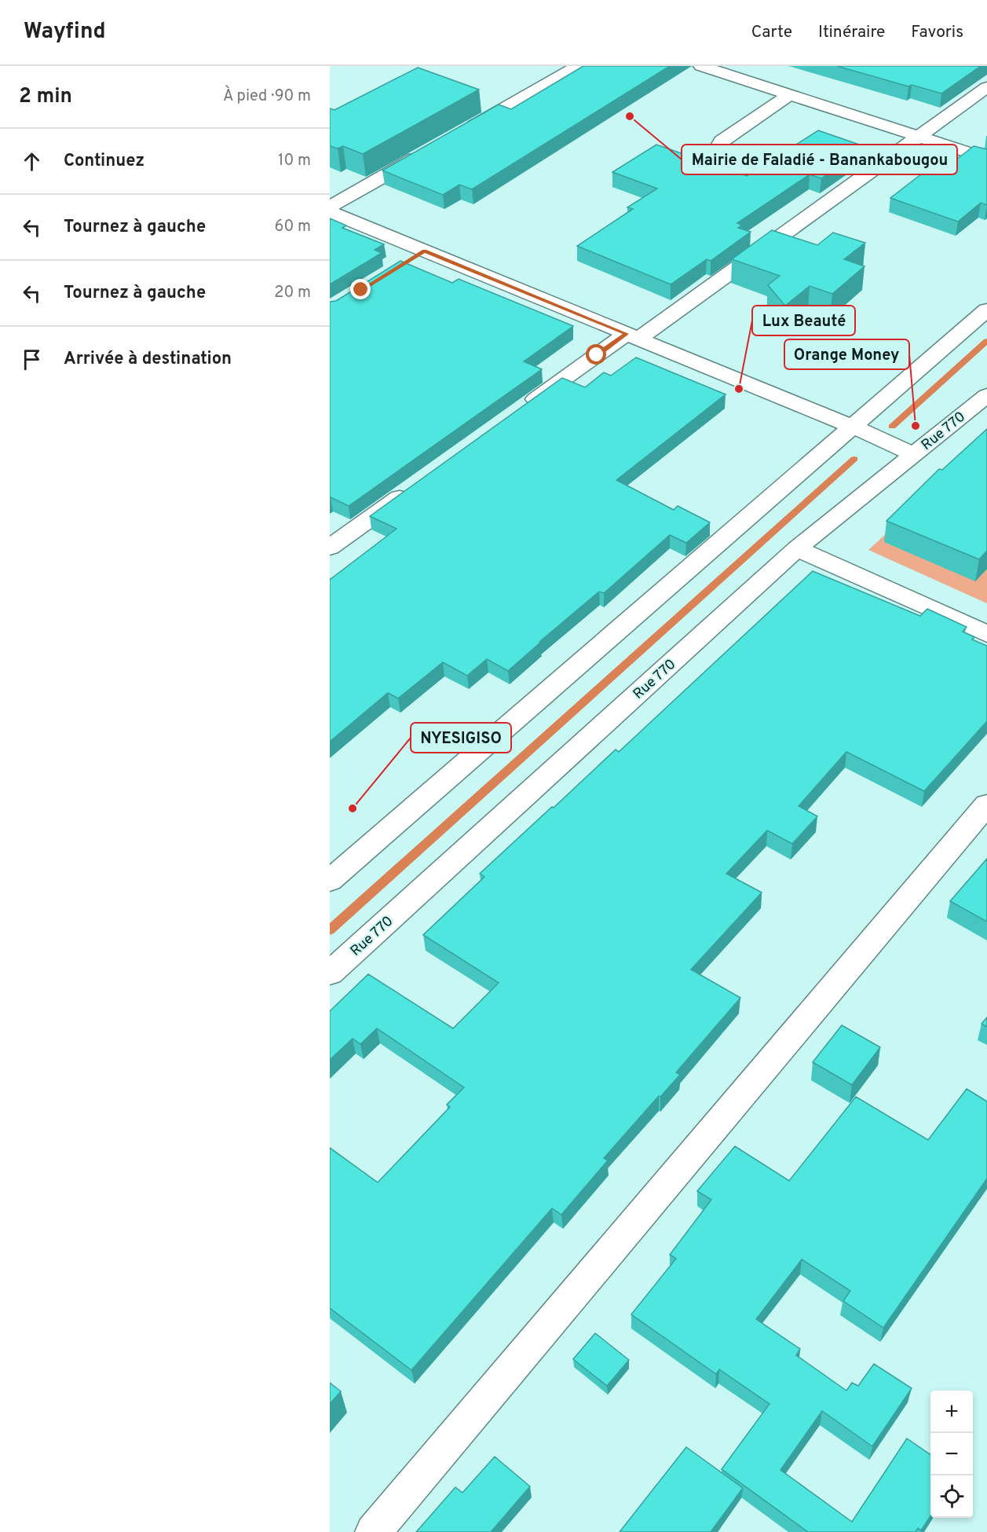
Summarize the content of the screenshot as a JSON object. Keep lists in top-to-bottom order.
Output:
{
  "streets": {
    "street": ["Rue 770"]
  },
  "places": [
    "Mairie de Faladié - Banankabougou",
    "Lux Beauté",
    "Orange Money",
    "NYESIGISO"
  ],
  "page": {
    "header": "Wayfind",
    "nav": ["Carte", "Itinéraire", "Favoris"],
    "heading": ["2 min", "À pied · 90 m"],
    "list": [
      ["Continuez", "10 m"],
      ["Tournez à gauche", "60 m"],
      ["Tournez à gauche", "20 m"],
      "Arrivée à destination"
    ],
    "map_buttons": ["+", "−"]
  }
}
